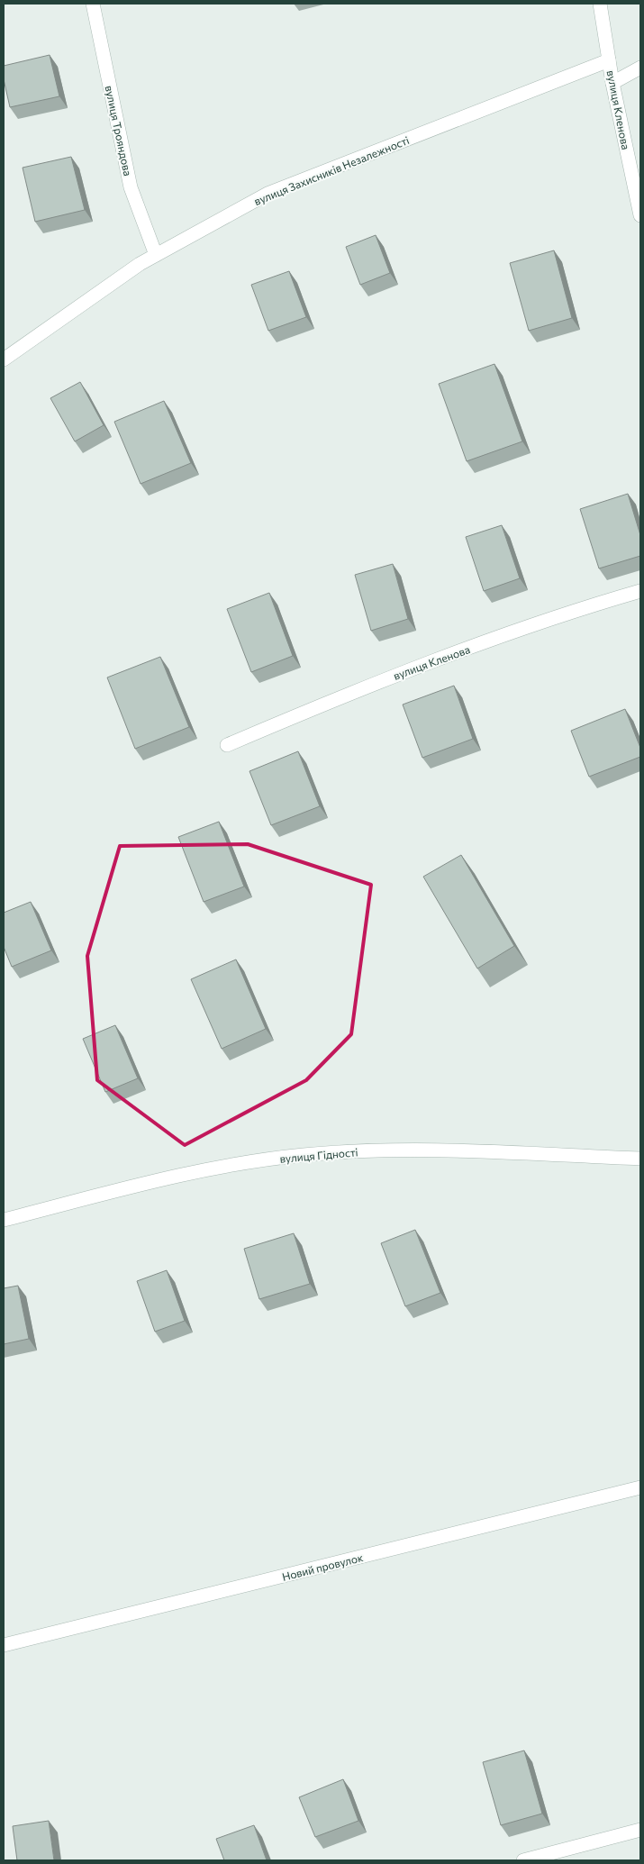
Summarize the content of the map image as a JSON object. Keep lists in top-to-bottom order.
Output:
{
  "streets": {
    "street": [
      "вулиця Кленова",
      "вулиця Трояндова",
      "вулиця Захисників Незалежності",
      "вулиця Гідності",
      "Новий провулок"
    ]
  },
  "crossings": [
    ["вулиця Кленова", "вулиця Захисників Незалежності"],
    ["вулиця Трояндова", "вулиця Захисників Незалежності"]
  ]
}
